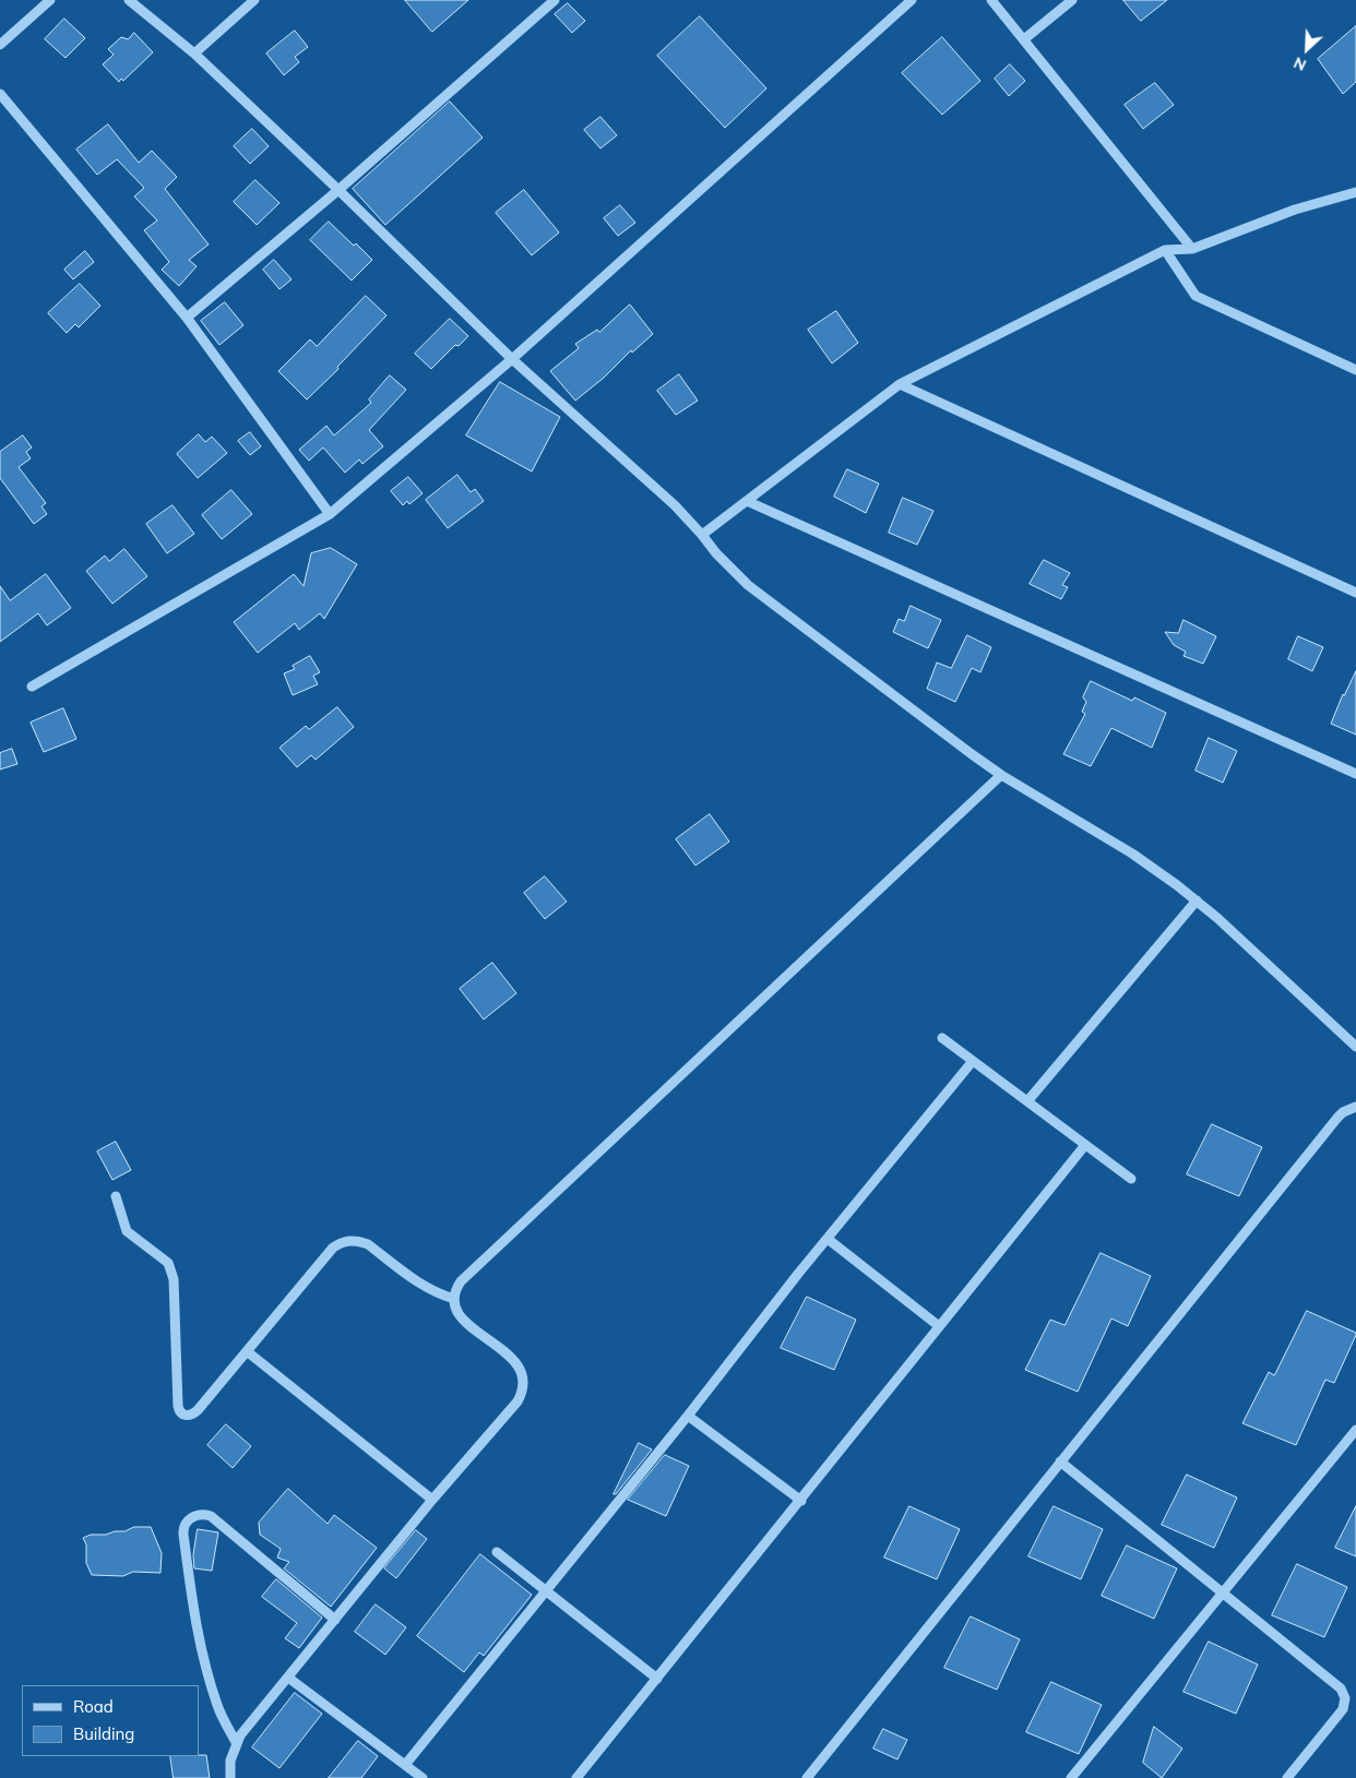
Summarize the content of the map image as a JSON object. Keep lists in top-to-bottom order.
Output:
{
  "legend": ["Road", "Building"],
  "north": "bottom left"
}
